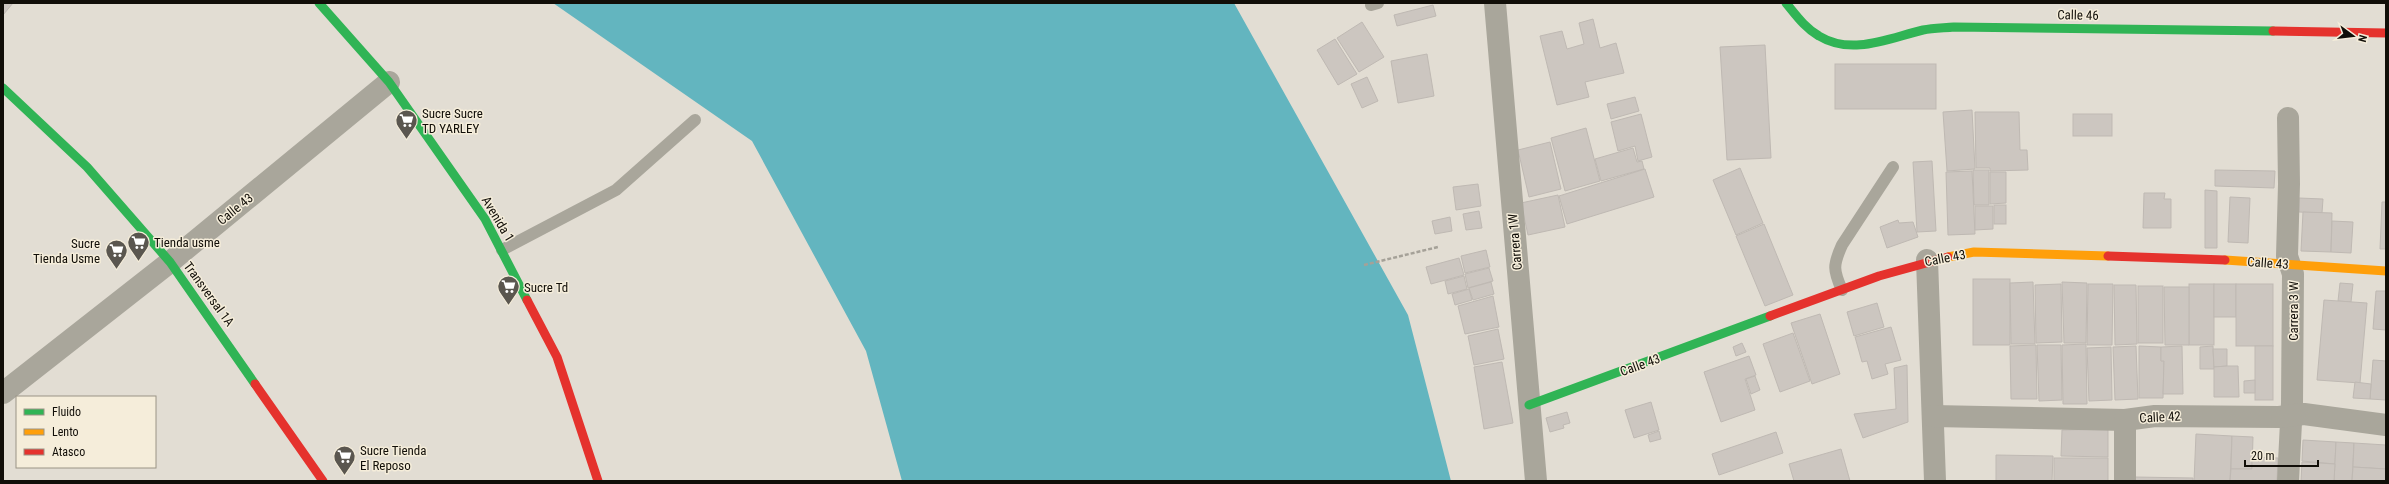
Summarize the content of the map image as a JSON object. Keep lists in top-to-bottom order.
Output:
{
  "streets": {
    "street": [
      "Calle 46",
      "Calle 43",
      "Avenida 1",
      "Carrera 1W",
      "Transversal 1A",
      "Carrera 3 W",
      "Calle 42"
    ]
  },
  "crossings": [
    ["Calle 43", "Avenida 1"],
    ["Calle 43", "Carrera 1W"],
    ["Calle 43", "Transversal 1A"],
    ["Calle 43", "Carrera 3 W"],
    ["Carrera 3 W", "Calle 42"]
  ],
  "places": {
    "supermarket": [
      "Sucre Sucre TD YARLEY",
      "Tienda usme",
      "Sucre Tienda Usme",
      "Sucre Td",
      "Sucre Tienda El Reposo"
    ]
  },
  "legend": ["Fluido", "Lento", "Atasco"],
  "scale_bar": "20 m",
  "north": "right"
}
